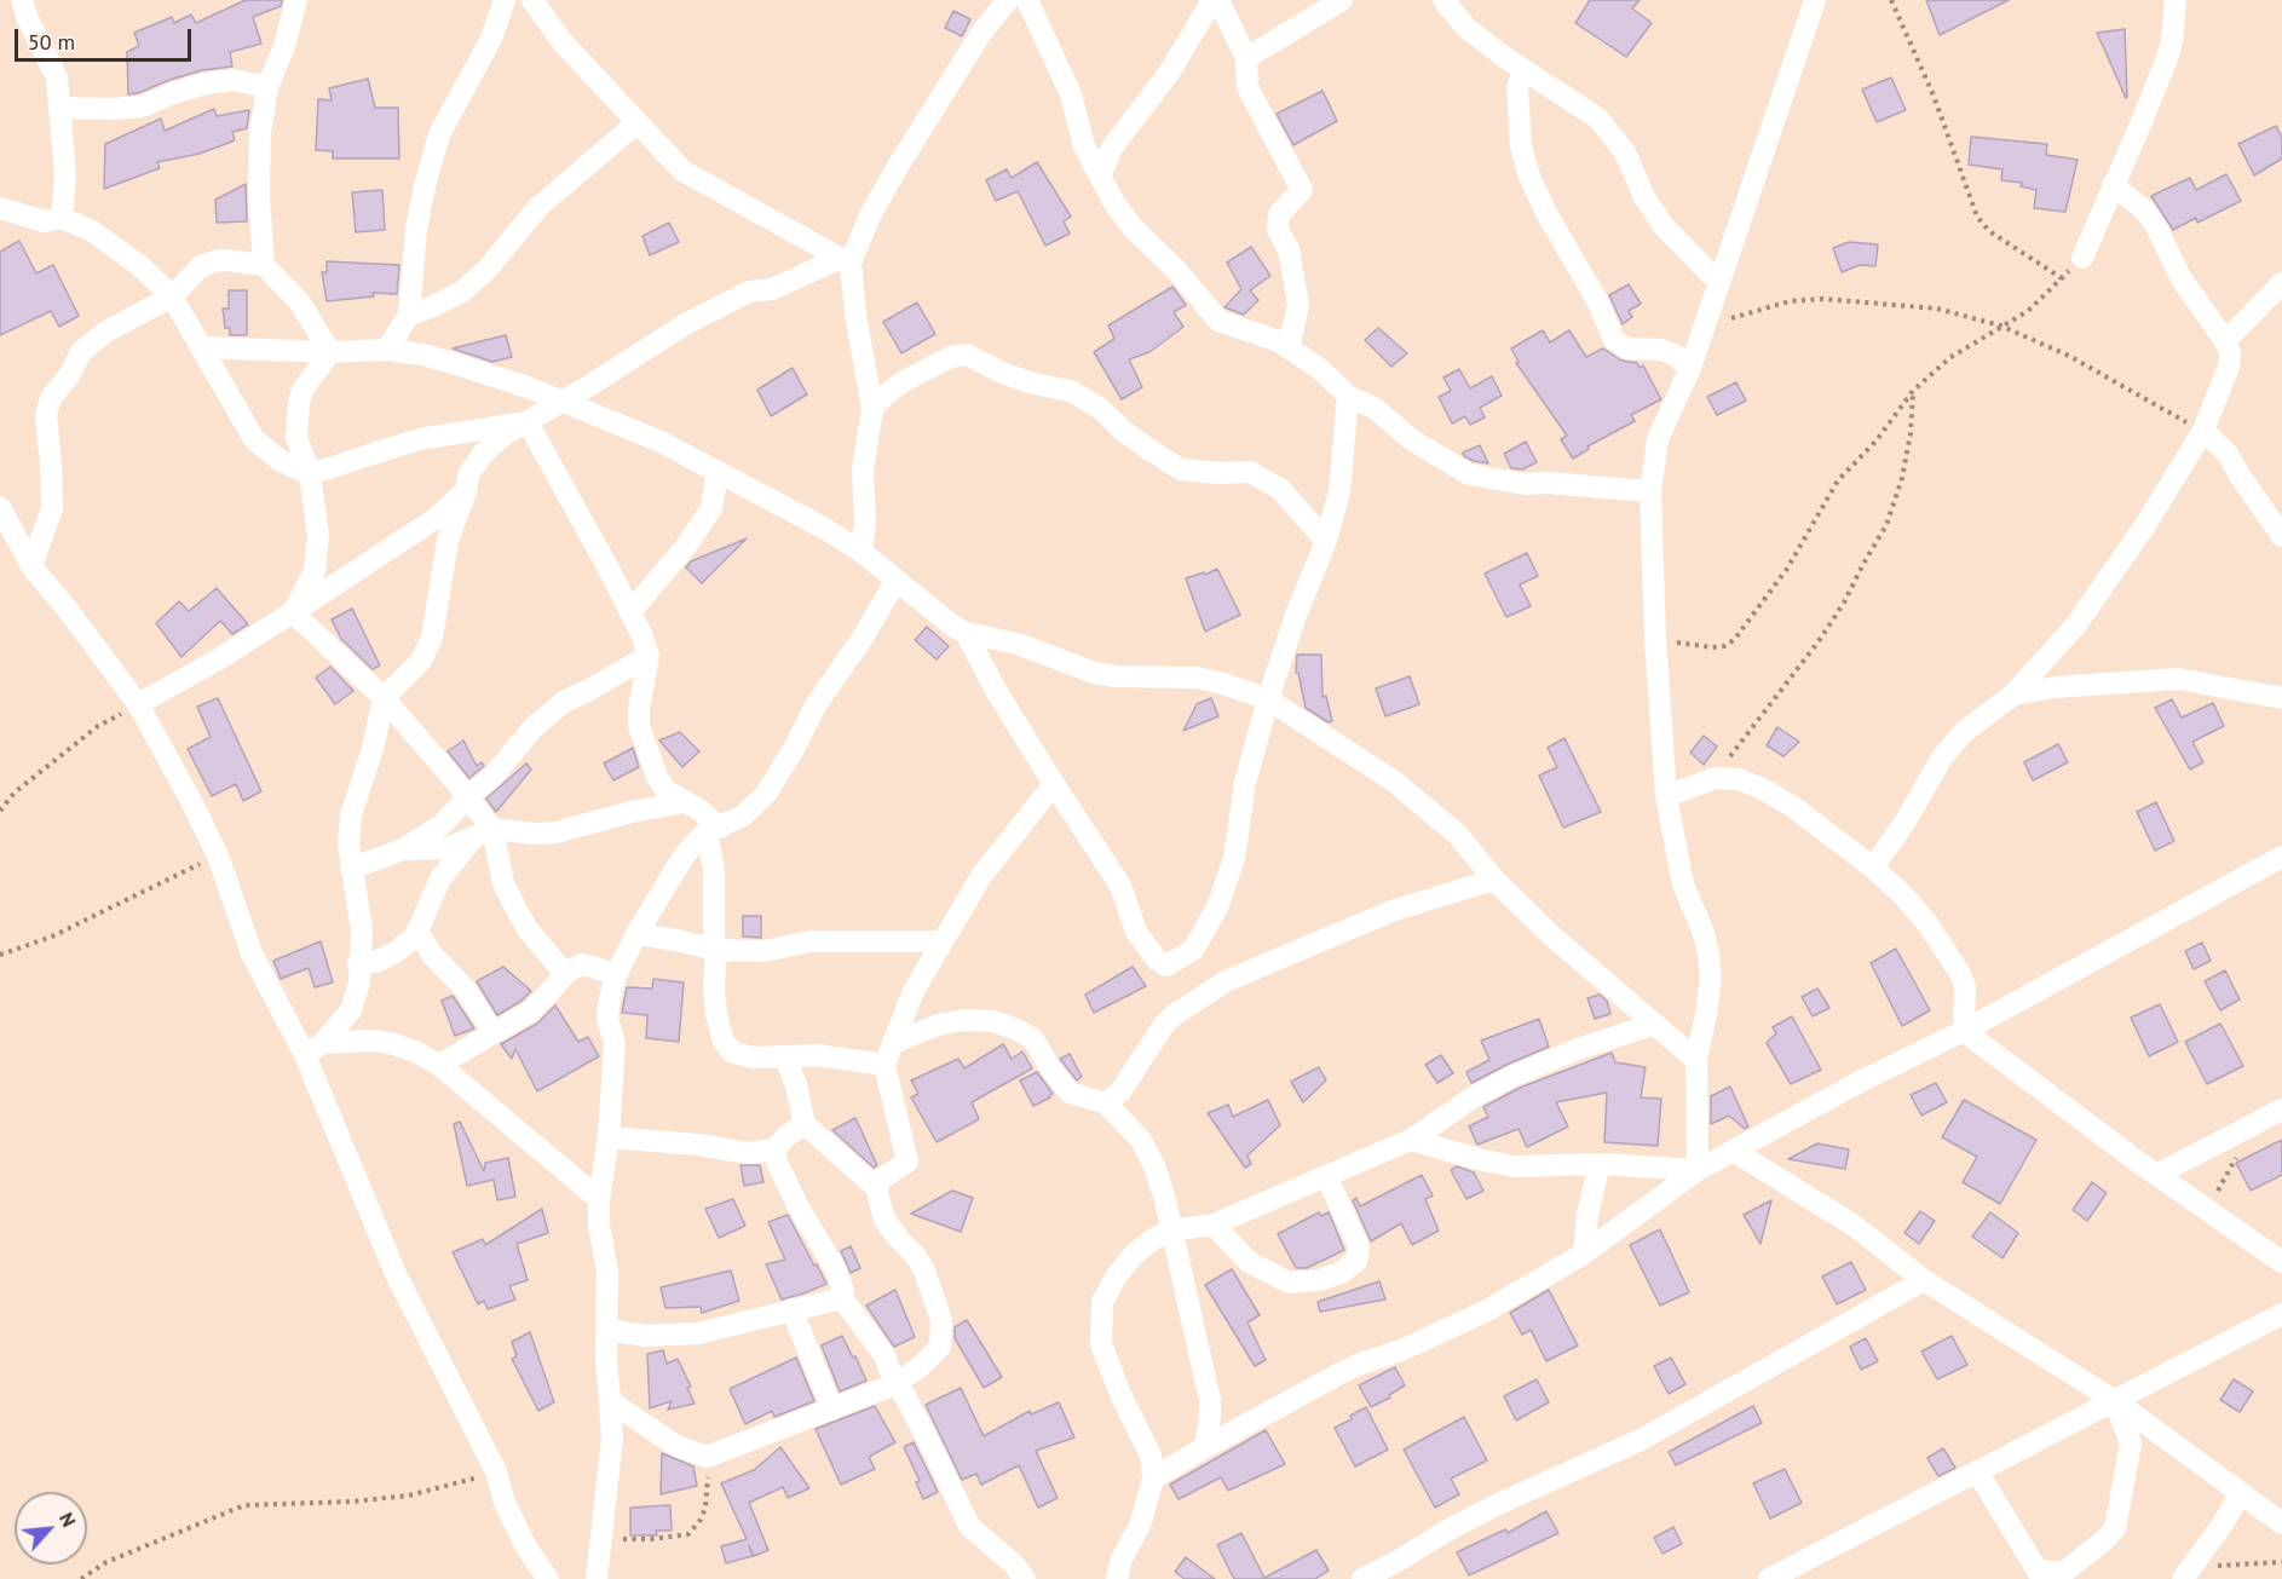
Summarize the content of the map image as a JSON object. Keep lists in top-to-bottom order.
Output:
{
  "scale_bar": "50 m",
  "north": "top right"
}
